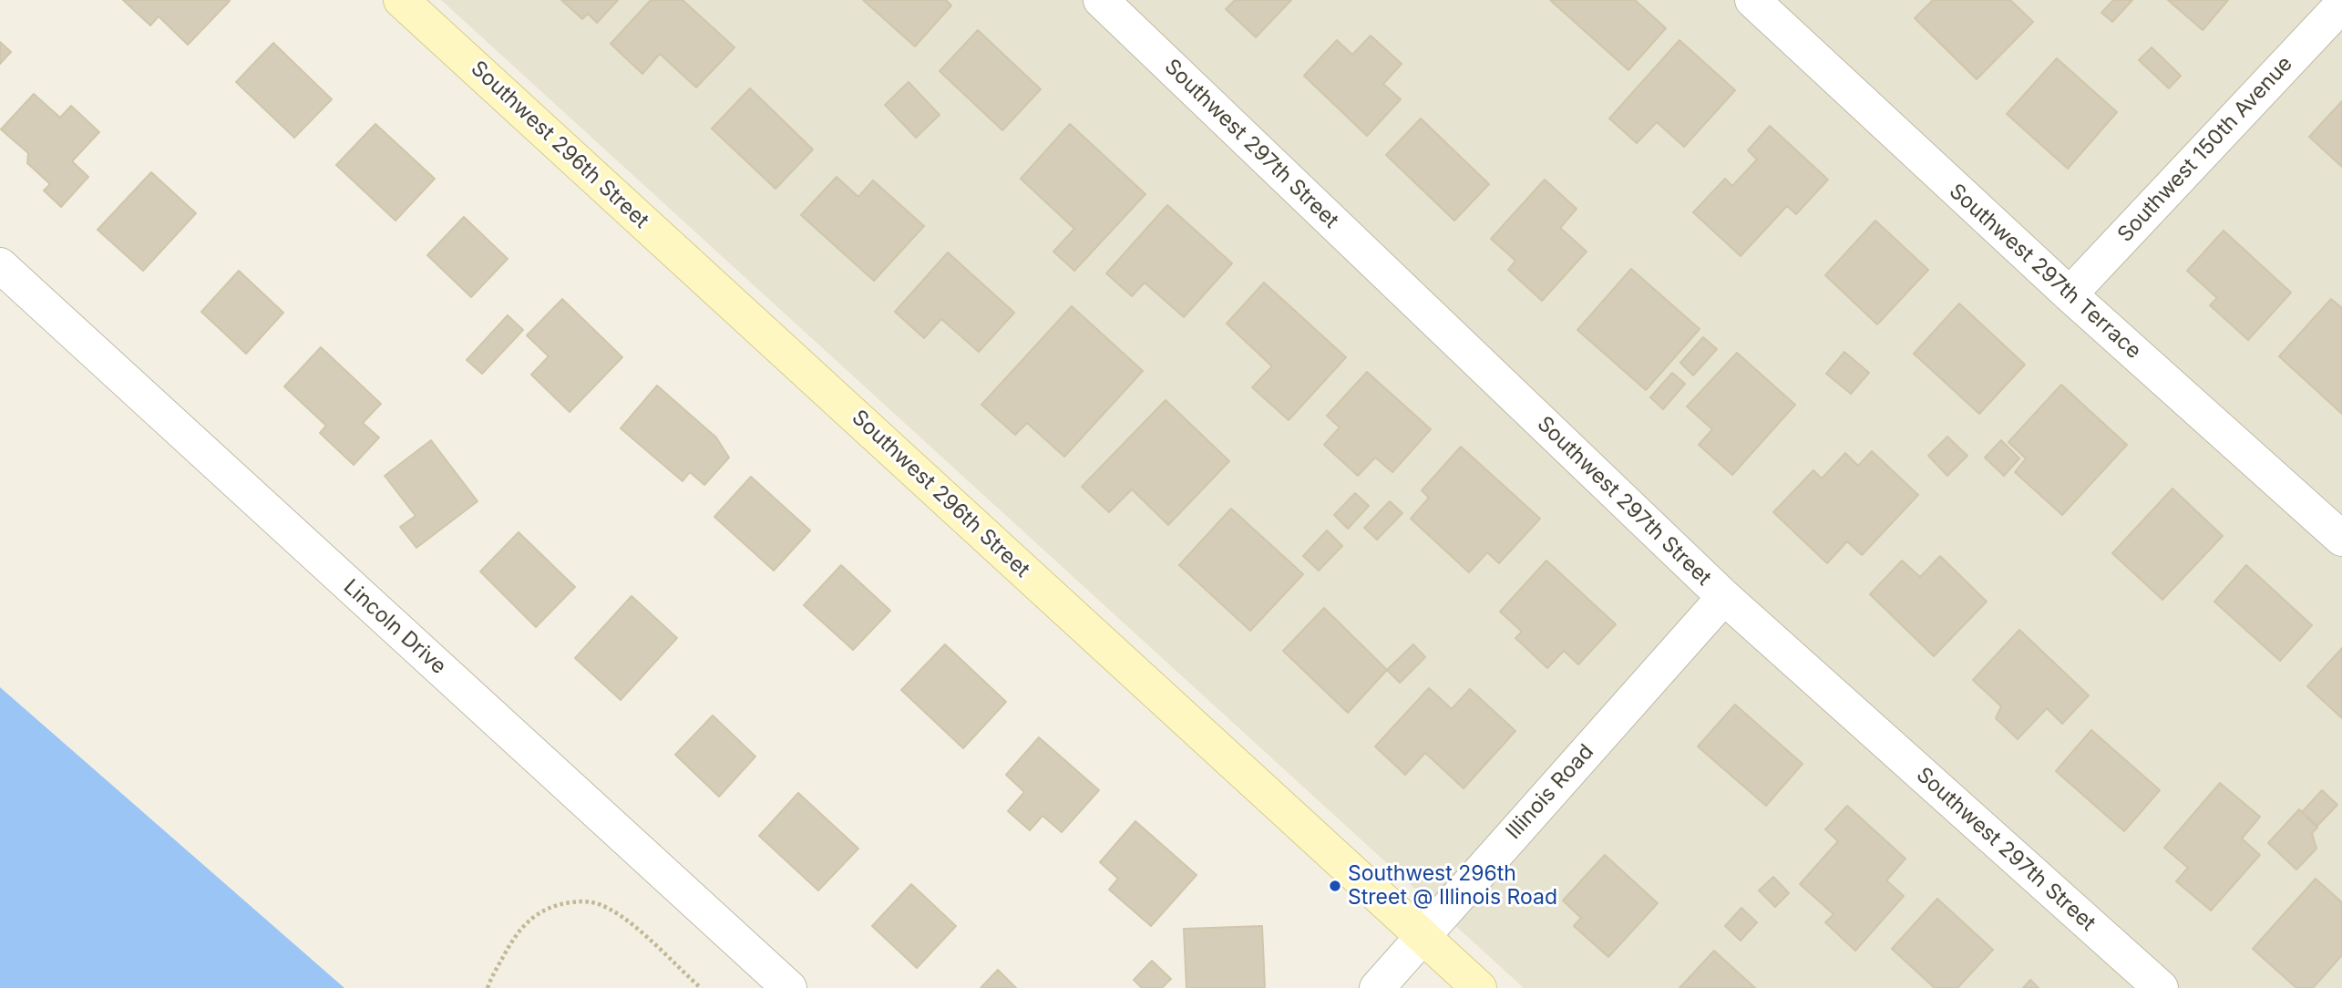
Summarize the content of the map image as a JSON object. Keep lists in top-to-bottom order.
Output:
{
  "streets": {
    "street": [
      "Southwest 297th Street",
      "Southwest 296th Street",
      "Southwest 150th Avenue",
      "Southwest 297th Terrace",
      "Lincoln Drive",
      "Illinois Road"
    ]
  },
  "crossings": [
    ["Southwest 297th Street", "Illinois Road"],
    ["Southwest 296th Street", "Illinois Road"],
    ["Southwest 150th Avenue", "Southwest 297th Terrace"]
  ],
  "places": ["Southwest 296th Street @ Illinois Road"]
}
